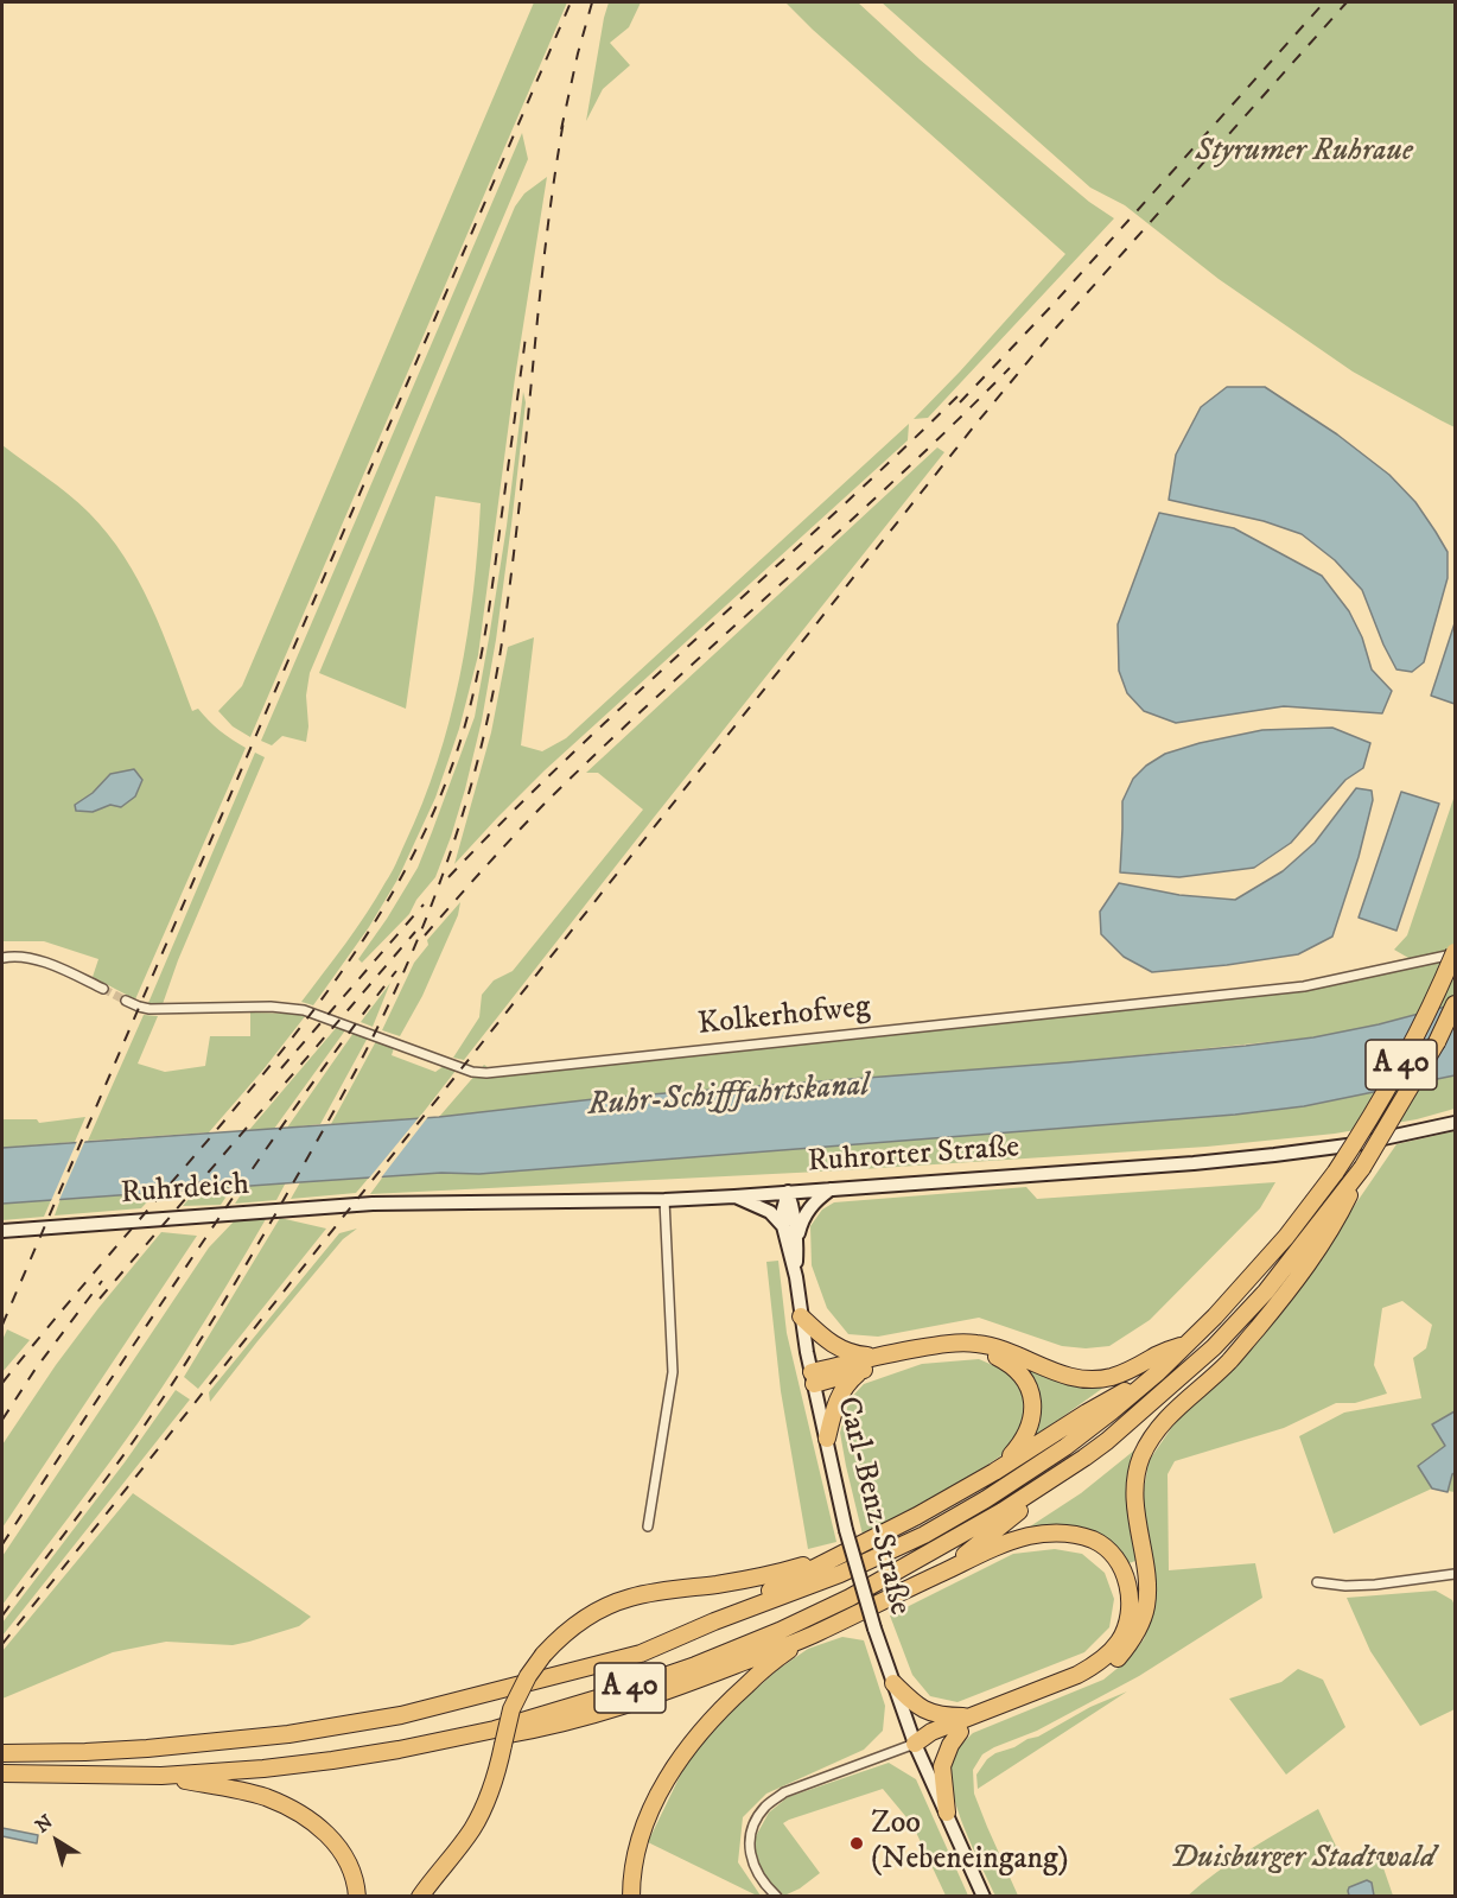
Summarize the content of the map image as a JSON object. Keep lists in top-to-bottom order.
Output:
{
  "streets": {
    "highway": ["A 40"],
    "main road": ["Ruhrorter Straße", "Ruhrdeich", "Carl-Benz-Straße"],
    "street": ["Kolkerhofweg"]
  },
  "crossings": [
    ["Kolkerhofweg", "A 40"],
    ["Ruhrorter Straße", "Ruhrdeich"],
    ["Ruhrorter Straße", "Carl-Benz-Straße"]
  ],
  "water": ["Ruhr-Schifffahrtskanal"],
  "parks": ["Styrumer Ruhraue", "Duisburger Stadtwald"],
  "places": ["Zoo (Nebeneingang)"],
  "north": "top left"
}
